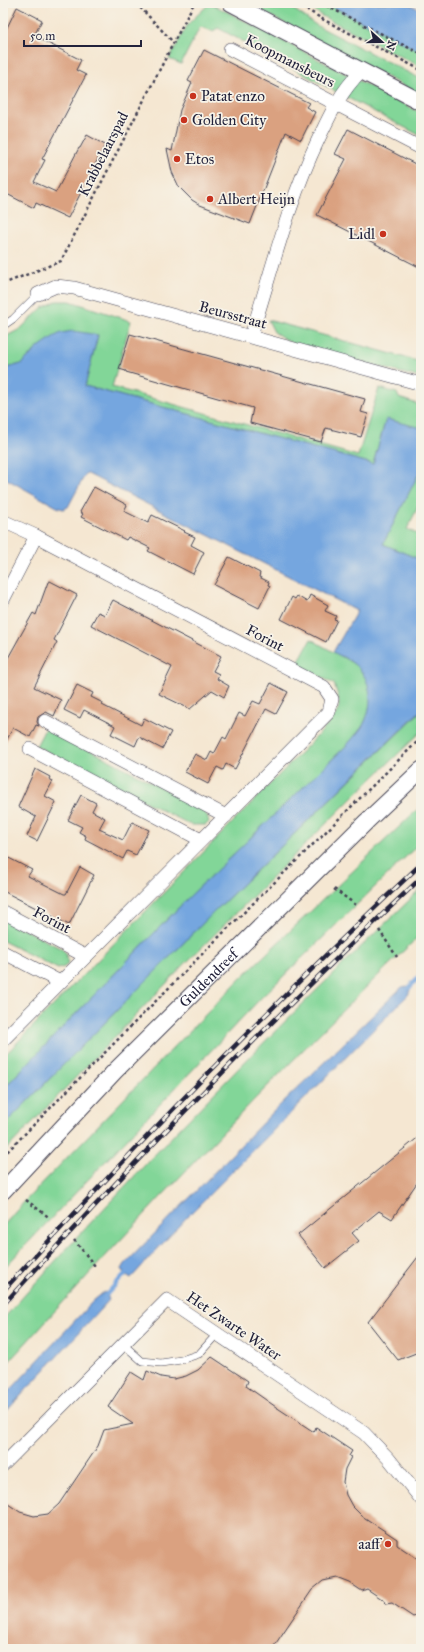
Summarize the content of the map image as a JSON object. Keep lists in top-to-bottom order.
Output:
{
  "streets": {
    "street": [
      "Koopmansbeurs",
      "Beursstraat",
      "Forint",
      "Guldendreef",
      "Het Zwarte Water"
    ],
    "path": ["Krabbelaarspad"]
  },
  "crossings": [
    ["Koopmansbeurs", "Beursstraat"]
  ],
  "places": [
    "Patat enzo",
    "Golden City",
    "Etos",
    "Albert Heijn",
    "Lidl",
    "aaff"
  ],
  "scale_bar": "50 m",
  "north": "right"
}
